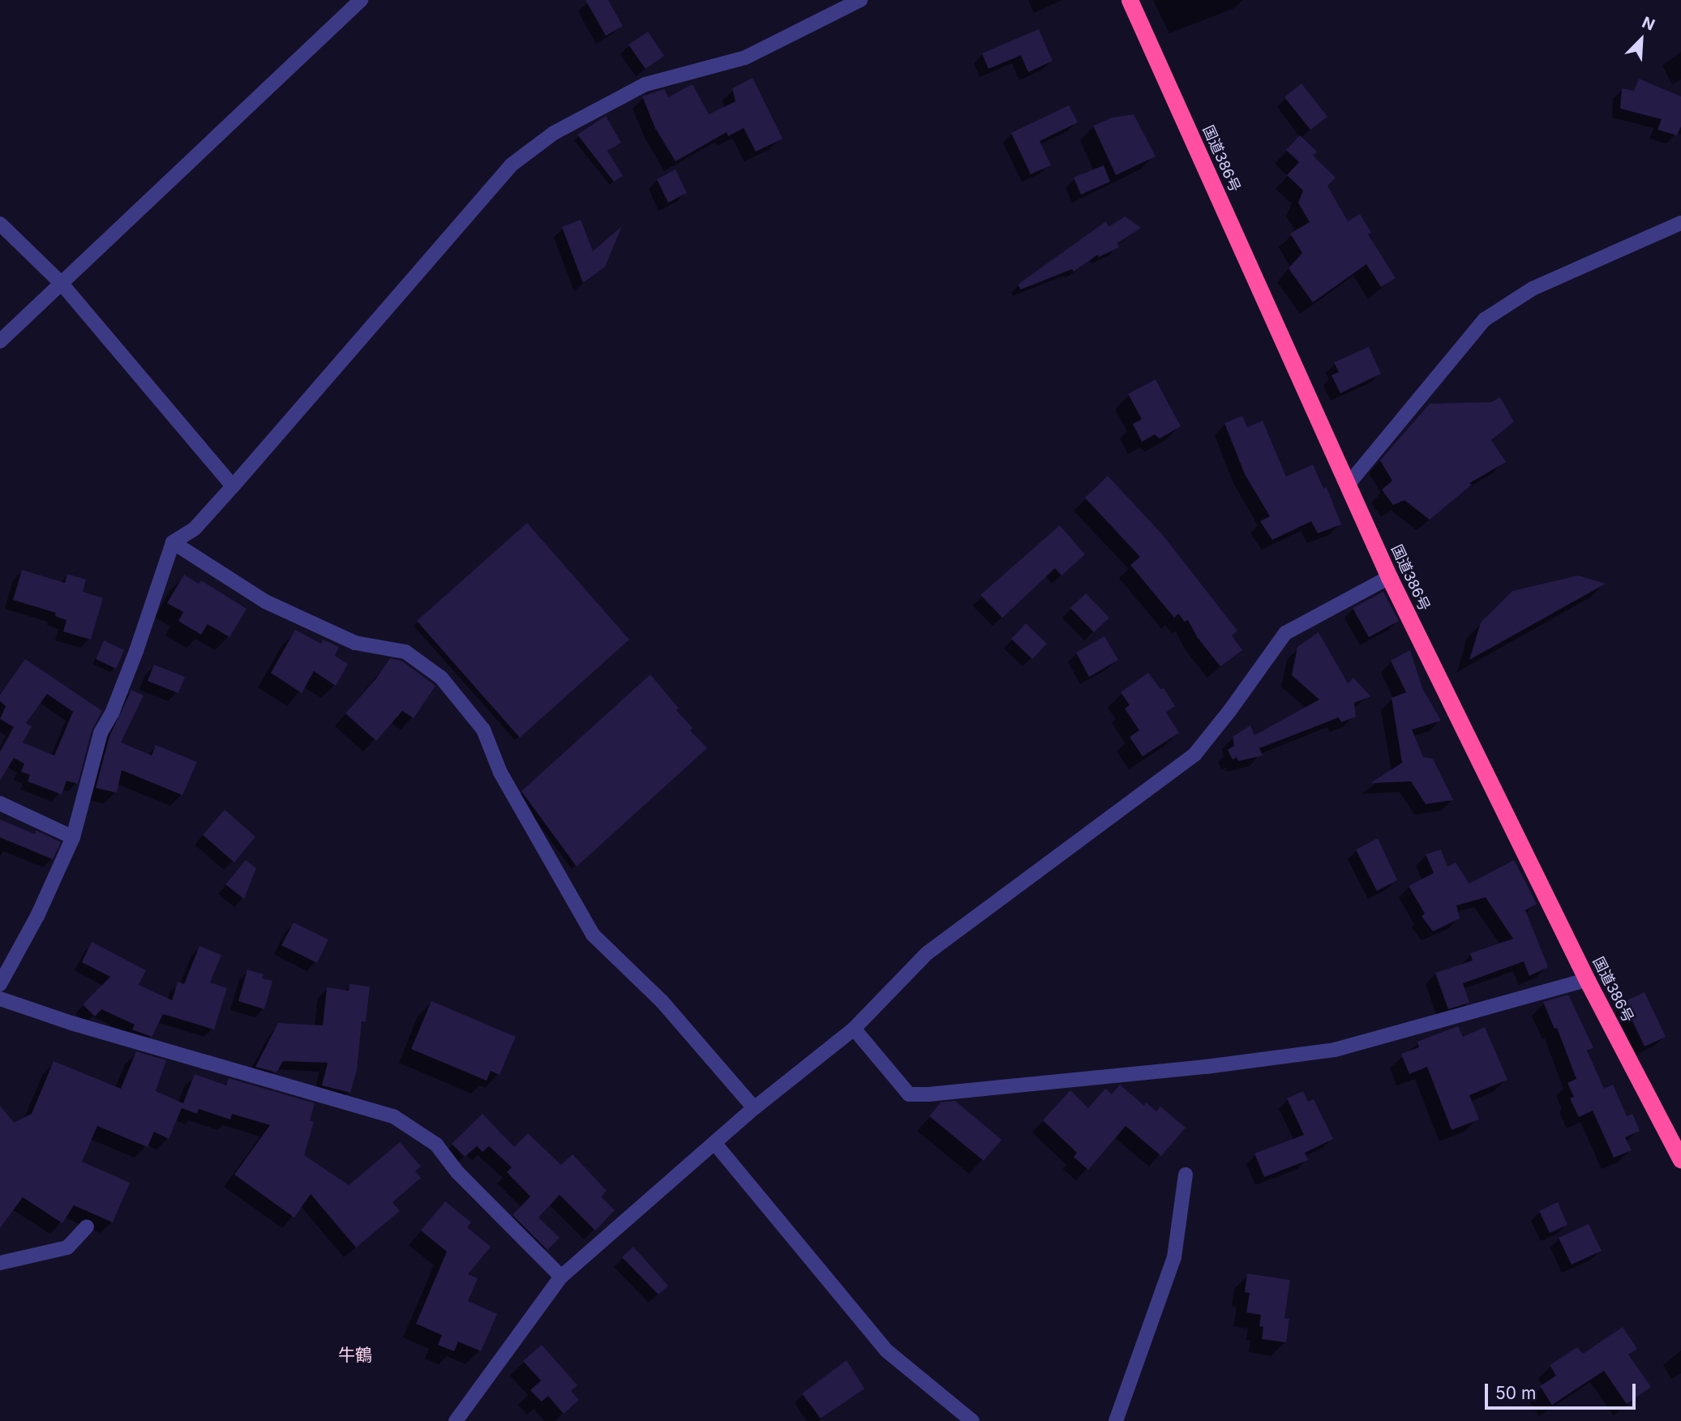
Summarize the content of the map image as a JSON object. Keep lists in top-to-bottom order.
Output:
{
  "streets": {
    "highway": ["国道386号"]
  },
  "districts": ["牛鶴"],
  "scale_bar": "50 m",
  "north": "top right"
}
